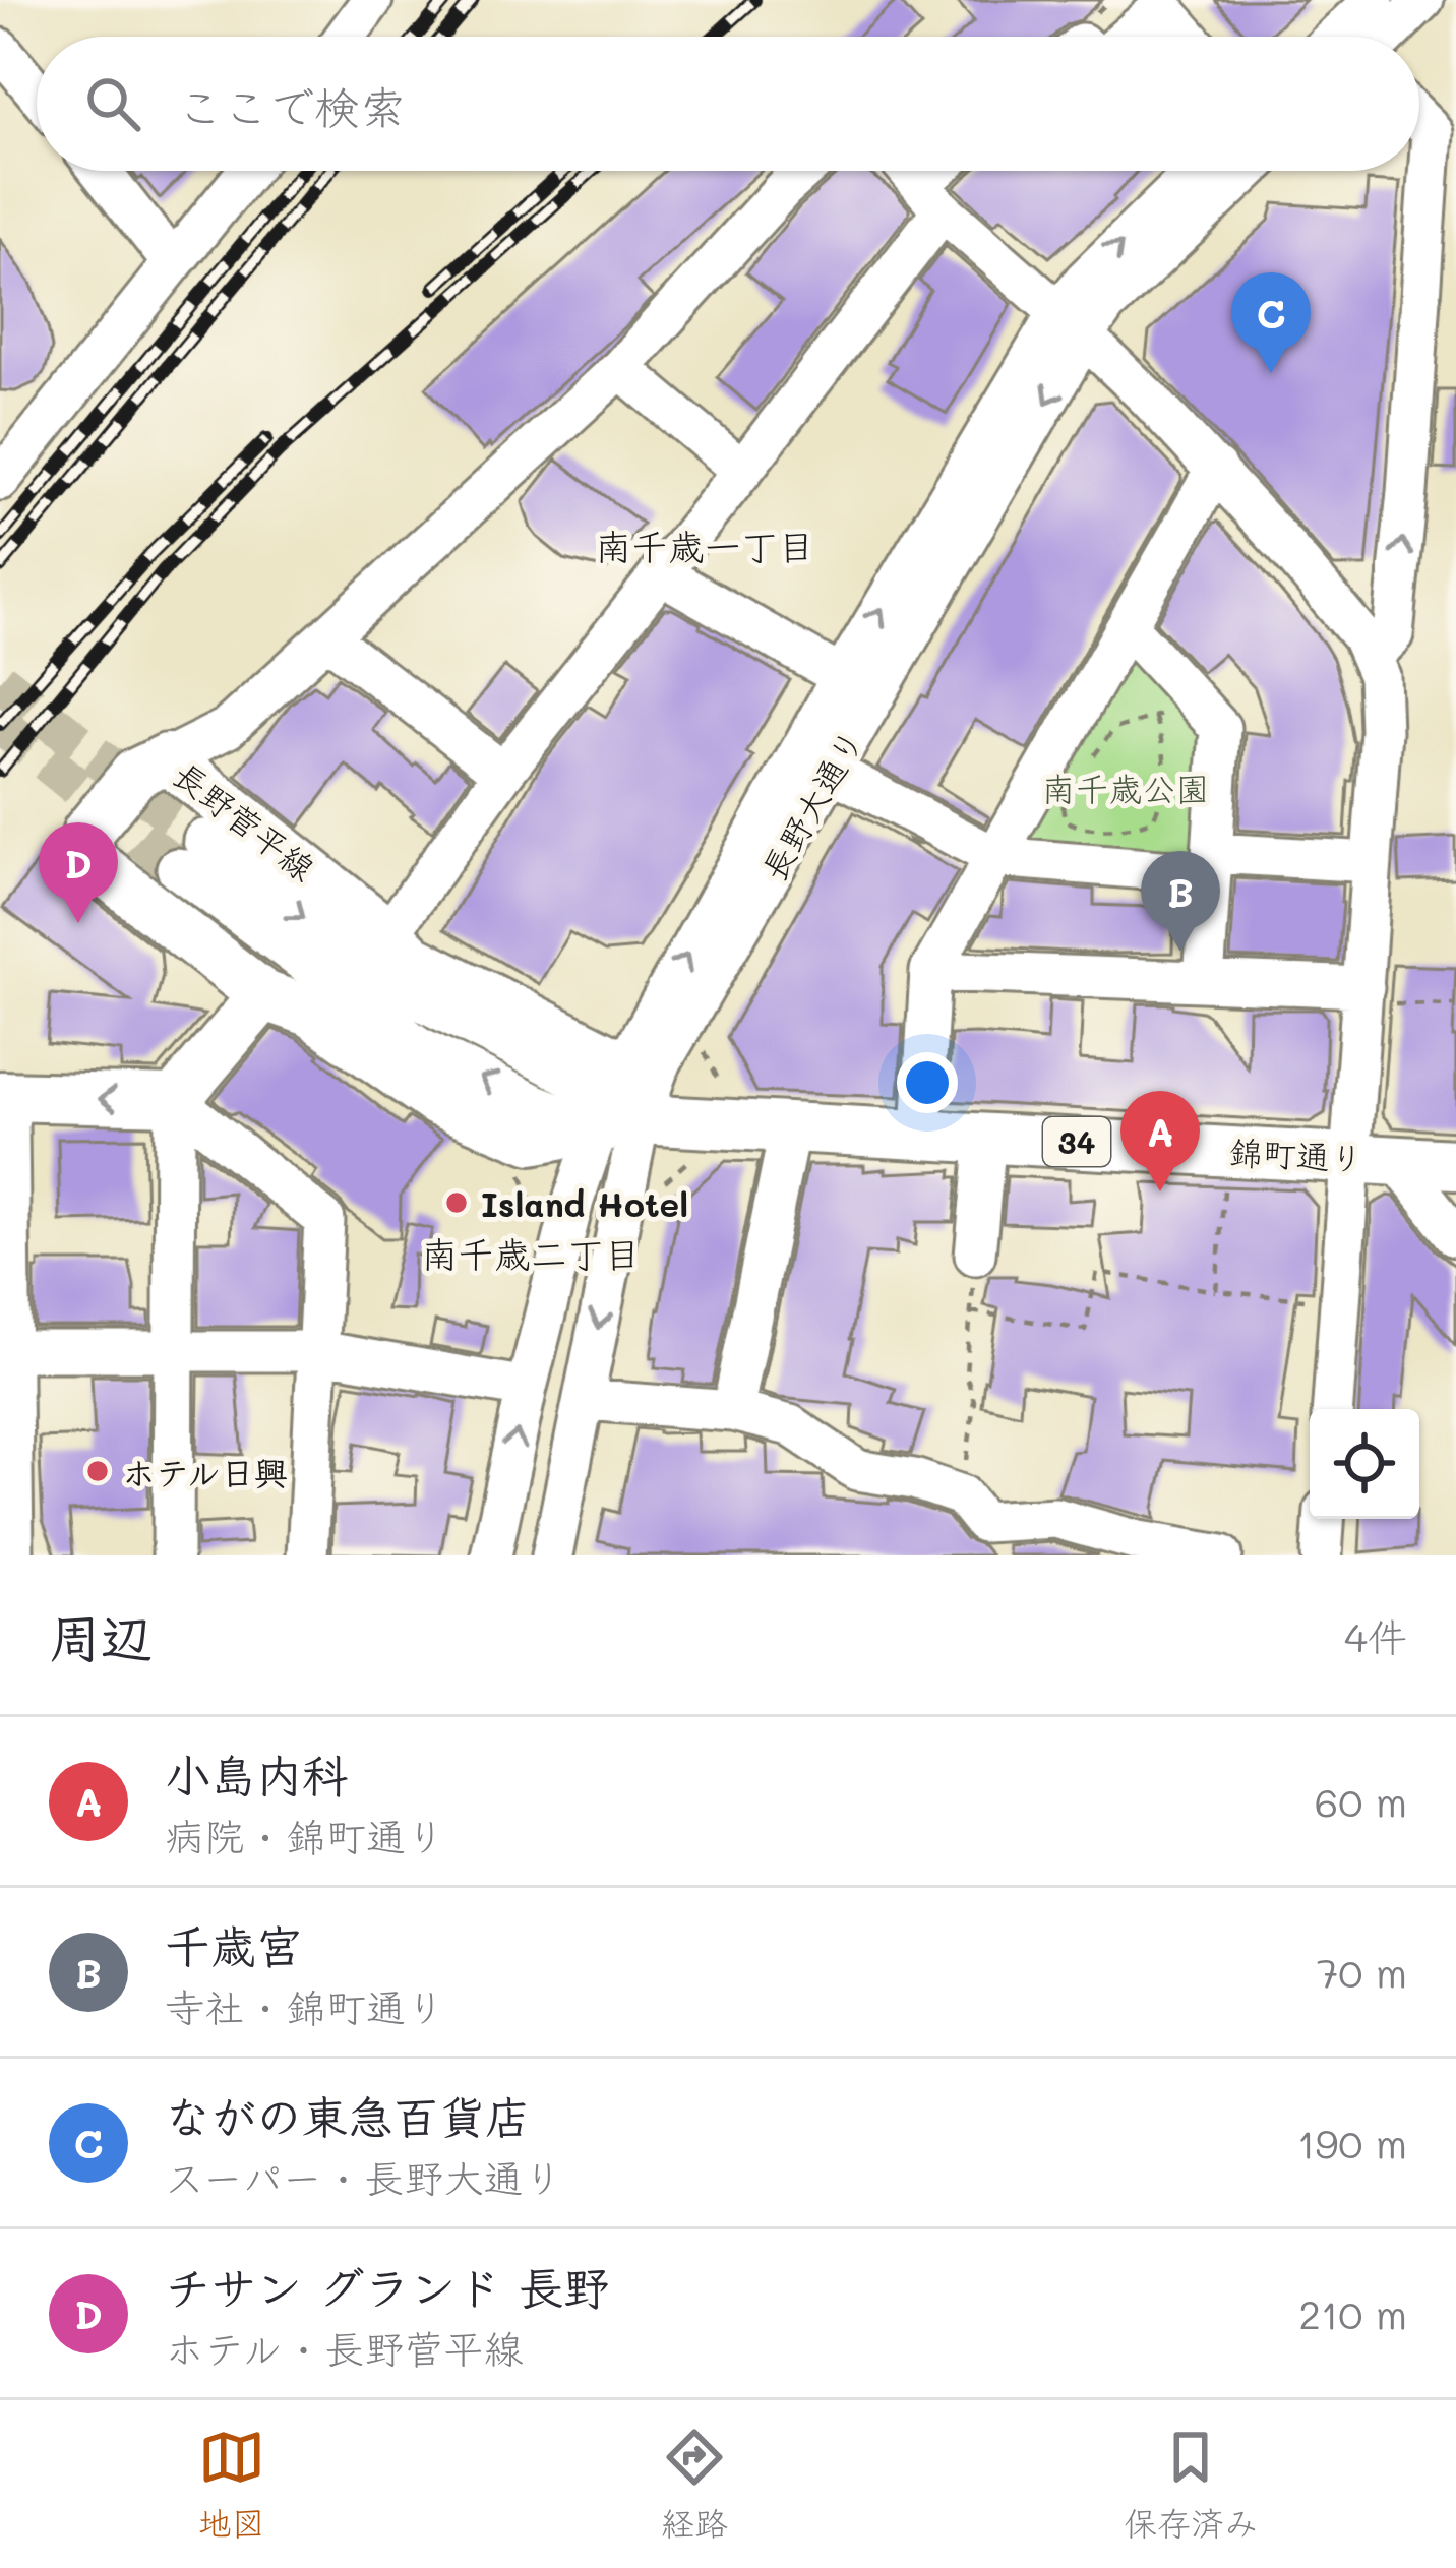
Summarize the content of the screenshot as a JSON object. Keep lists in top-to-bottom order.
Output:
{
  "streets": {
    "main road": ["長野菅平線", "34", "錦町通り"],
    "street": ["長野大通り"]
  },
  "crossings": [
    ["長野大通り", "長野菅平線"],
    ["長野菅平線", "錦町通り"]
  ],
  "districts": ["南千歳一丁目", "南千歳二丁目"],
  "parks": ["南千歳公園"],
  "places": ["Island Hotel", "ホテル日興"],
  "page": {
    "search": "ここで検索",
    "pins": [
      "C",
      "D",
      "B",
      "A"
    ],
    "heading": ["周辺", "4件"],
    "list": [
      {
        "mark": "A",
        "name": "小島内科",
        "note": "病院 · 錦町通り",
        "value": "60 m"
      },
      {
        "mark": "B",
        "name": "千歳宮",
        "note": "寺社 · 錦町通り",
        "value": "70 m"
      },
      {
        "mark": "C",
        "name": "ながの東急百貨店",
        "note": "スーパー · 長野大通り",
        "value": "190 m"
      },
      {
        "mark": "D",
        "name": "チサン グランド 長野",
        "note": "ホテル · 長野菅平線",
        "value": "210 m"
      }
    ],
    "nav": ["地図", "経路", "保存済み"]
  }
}
